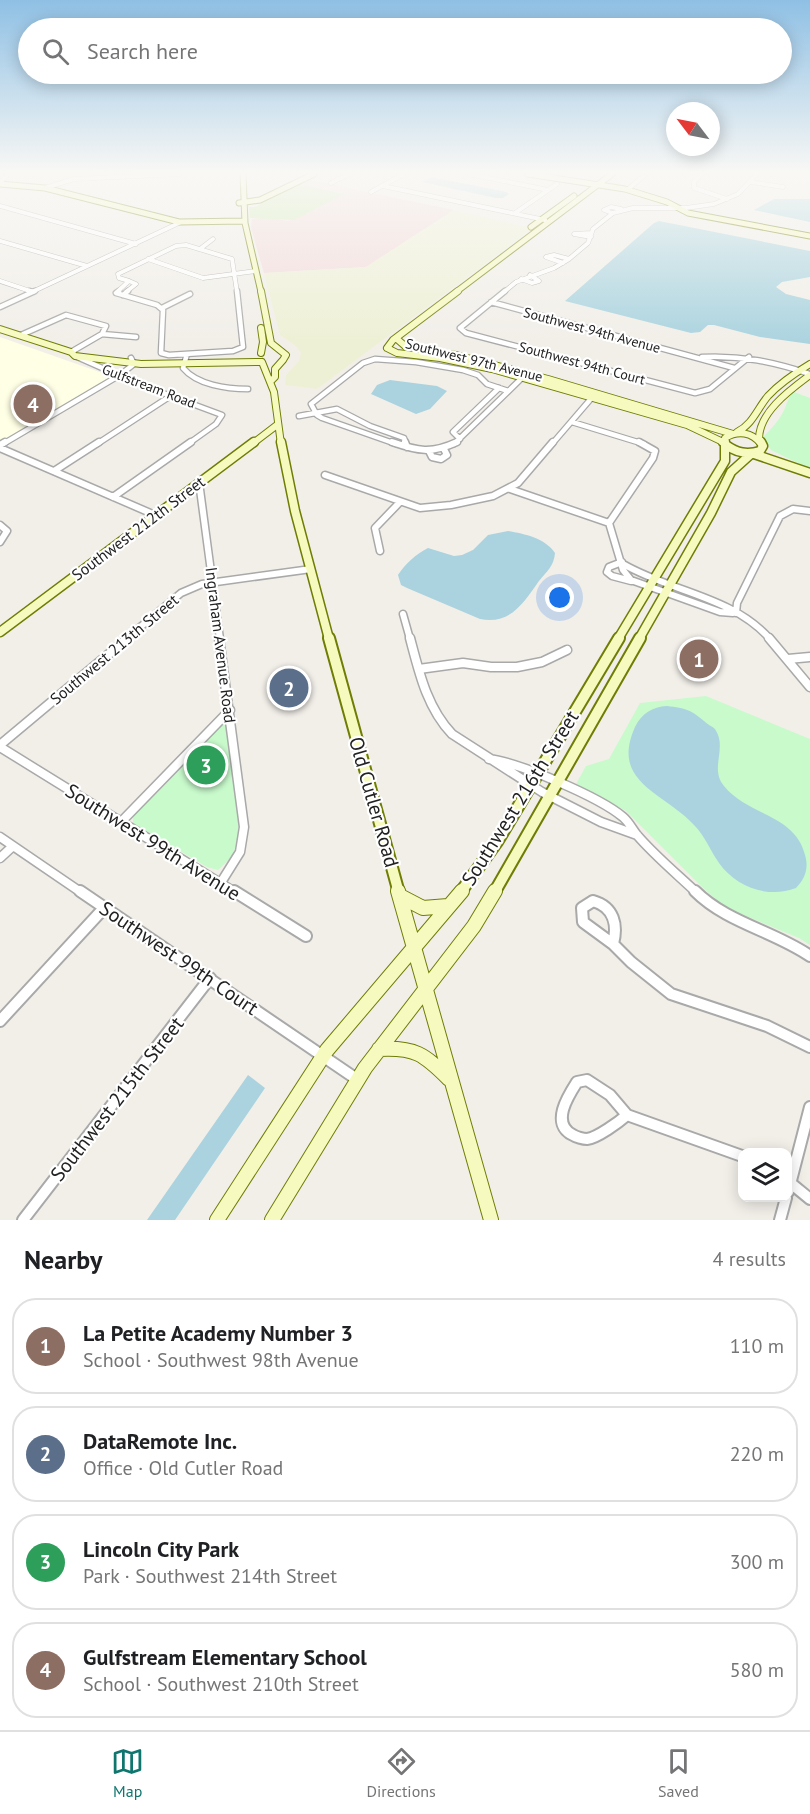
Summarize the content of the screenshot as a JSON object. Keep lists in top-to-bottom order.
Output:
{
  "streets": {
    "street": [
      "Southwest 94th Avenue",
      "Southwest 97th Avenue",
      "Southwest 94th Court",
      "Gulfstream Road",
      "Southwest 212th Street",
      "Ingraham Avenue Road",
      "Southwest 213th Street",
      "Southwest 216th Street",
      "Old Cutler Road",
      "Southwest 99th Avenue",
      "Southwest 99th Court",
      "Southwest 215th Street"
    ]
  },
  "crossings": [
    ["Southwest 94th Avenue", "Southwest 94th Court"],
    ["Southwest 97th Avenue", "Southwest 216th Street"],
    ["Southwest 212th Street", "Ingraham Avenue Road"],
    ["Southwest 212th Street", "Old Cutler Road"],
    ["Ingraham Avenue Road", "Southwest 213th Street"],
    ["Ingraham Avenue Road", "Southwest 99th Avenue"],
    ["Southwest 213th Street", "Old Cutler Road"],
    ["Southwest 213th Street", "Southwest 99th Avenue"],
    ["Southwest 216th Street", "Old Cutler Road"],
    ["Southwest 216th Street", "Southwest 99th Court"],
    ["Southwest 99th Court", "Southwest 215th Street"]
  ],
  "north": "top left",
  "page": {
    "search": "Search here",
    "pins": [
      "4",
      "1",
      "2",
      "3"
    ],
    "heading": ["Nearby", "4 results"],
    "list": [
      {
        "mark": "1",
        "name": "La Petite Academy Number 3",
        "note": "School · Southwest 98th Avenue",
        "value": "110 m"
      },
      {
        "mark": "2",
        "name": "DataRemote Inc.",
        "note": "Office · Old Cutler Road",
        "value": "220 m"
      },
      {
        "mark": "3",
        "name": "Lincoln City Park",
        "note": "Park · Southwest 214th Street",
        "value": "300 m"
      },
      {
        "mark": "4",
        "name": "Gulfstream Elementary School",
        "note": "School · Southwest 210th Street",
        "value": "580 m"
      }
    ],
    "nav": ["Map", "Directions", "Saved"]
  }
}
